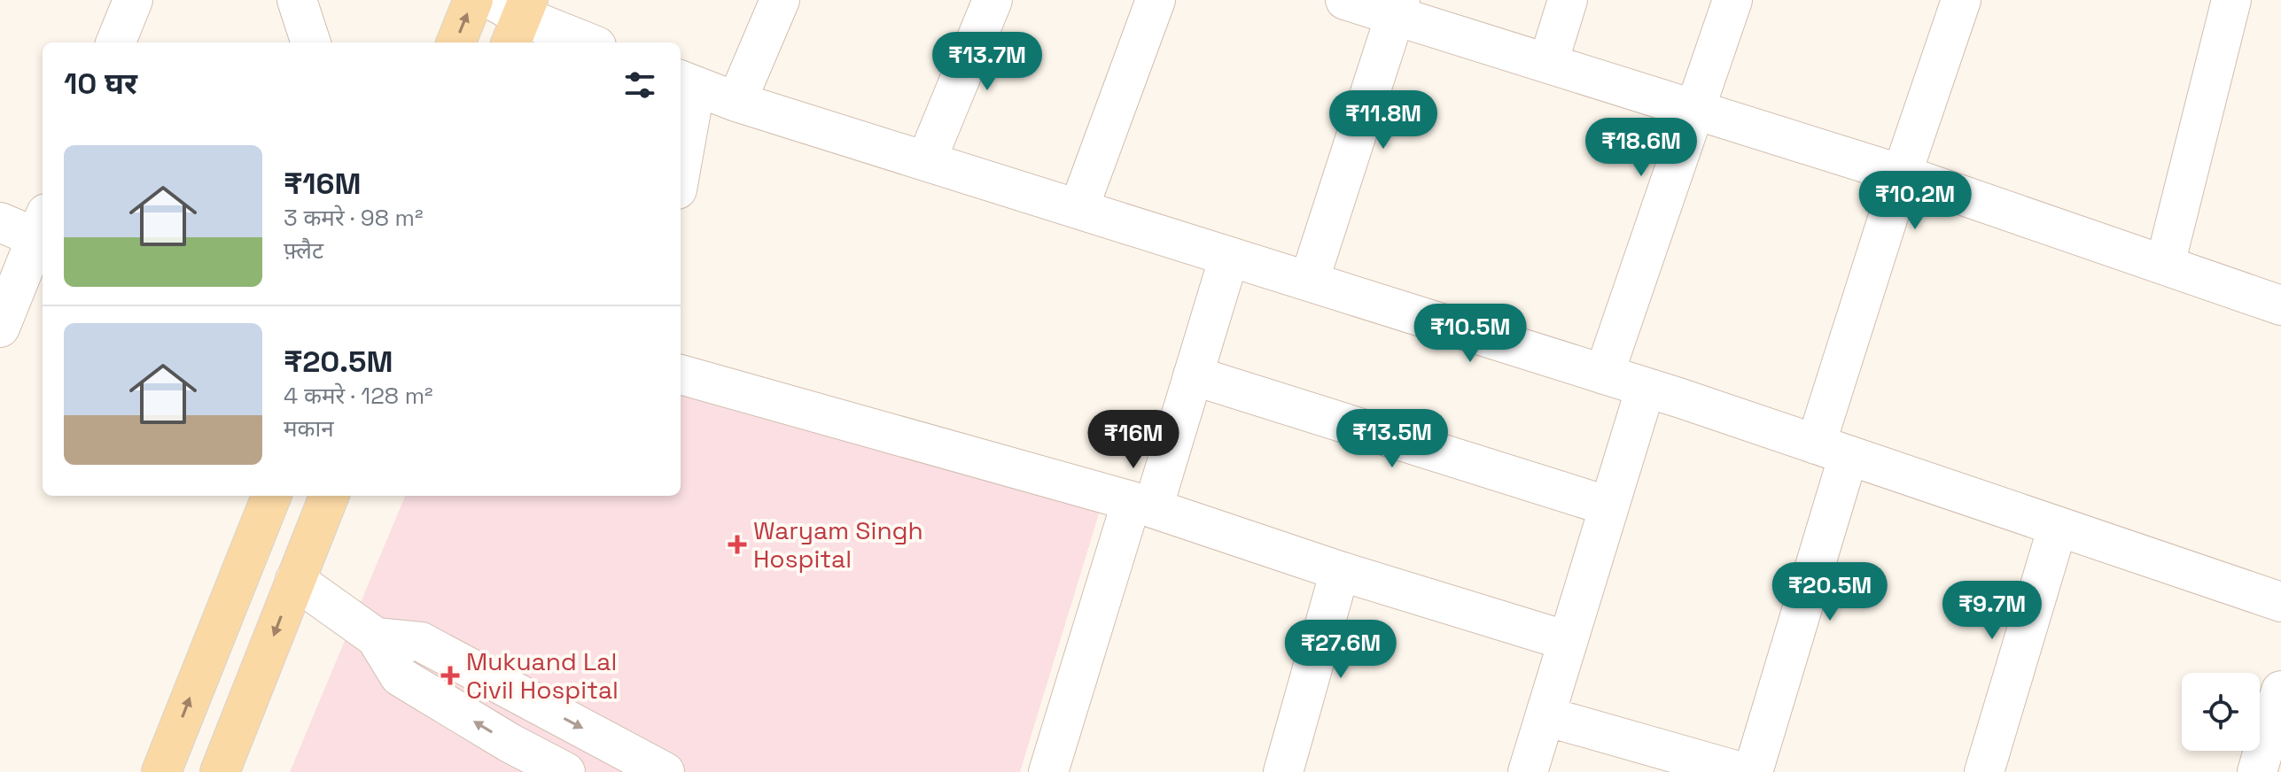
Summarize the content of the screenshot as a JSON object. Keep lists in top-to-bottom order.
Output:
{
  "places": {
    "health": ["Waryam Singh Hospital", "Mukuand Lal Civil Hospital"]
  },
  "page": {
    "price": [
      "₹13.7M",
      "₹11.8M",
      "₹18.6M",
      "₹10.2M",
      "₹10.5M",
      "₹13.5M",
      "₹16M",
      "₹20.5M",
      "₹9.7M",
      "₹27.6M"
    ],
    "heading": "10 घर",
    "list": [
      {
        "name": "₹16M",
        "note": "3 कमरे · 98 m² · फ़्लैट"
      },
      {
        "name": "₹20.5M",
        "note": "4 कमरे · 128 m² · मकान"
      }
    ]
  }
}
